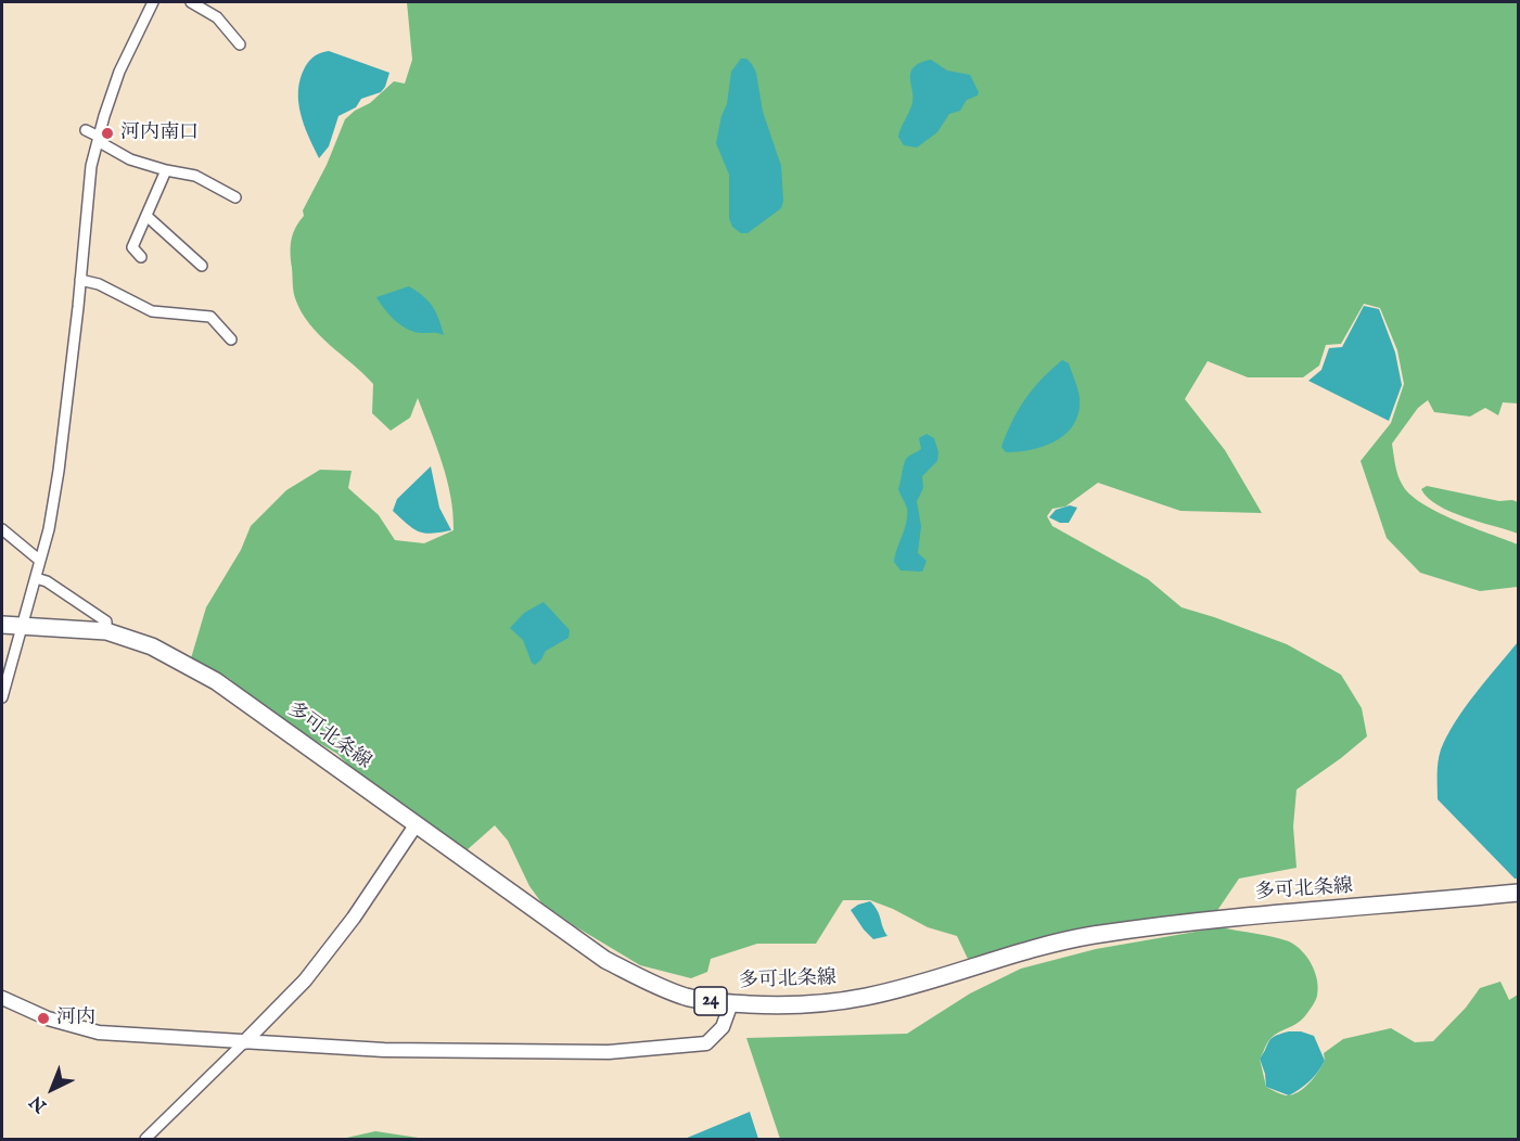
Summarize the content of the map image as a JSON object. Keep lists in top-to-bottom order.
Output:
{
  "streets": {
    "main road": ["多可北条線", "24"]
  },
  "places": ["河内南口", "河内"],
  "north": "bottom left"
}
